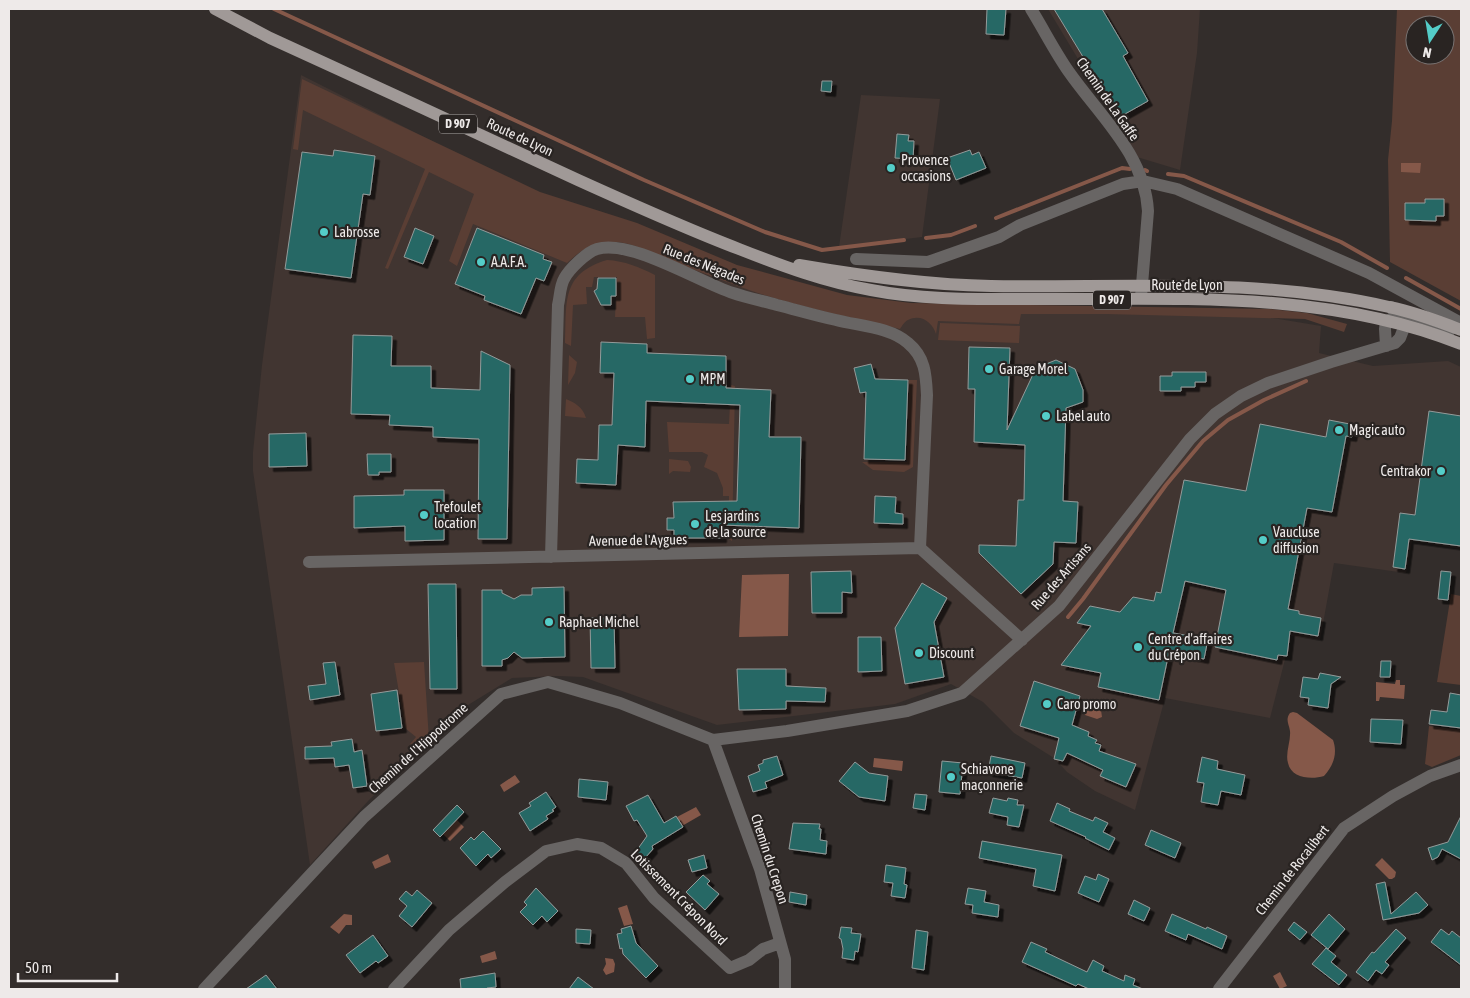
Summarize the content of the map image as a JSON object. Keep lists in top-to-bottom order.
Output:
{
  "streets": {
    "main road": ["D 907", "Route de Lyon"],
    "street": [
      "Chemin de La Gaffe",
      "Rue des Négades",
      "Avenue de l'Aygues",
      "Rue des Artisans",
      "Chemin de l'Hippodrome",
      "Chemin du Crepon",
      "Chemin de Rocalibert",
      "Lotissement Crépon Nord"
    ]
  },
  "crossings": [
    ["Chemin de La Gaffe", "Route de Lyon"],
    ["Route de Lyon", "Rue des Artisans"],
    ["Rue des Négades", "Avenue de l'Aygues"],
    ["Rue des Artisans", "Chemin de l'Hippodrome"],
    ["Rue des Artisans", "Chemin du Crepon"],
    ["Chemin de l'Hippodrome", "Chemin du Crepon"],
    ["Chemin du Crepon", "Lotissement Crépon Nord"]
  ],
  "places": [
    "Provence occasions",
    "Labrosse",
    "A.A.F.A.",
    "Garage Morel",
    "MPM",
    "Label auto",
    "Magic auto",
    "Centrakor",
    "Trefoulet location",
    "Les jardins de la source",
    "Vaucluse diffusion",
    "Raphael Michel",
    "Centre d'affaires du Crépon",
    "Discount",
    "Caro promo",
    "Schiavone maçonnerie"
  ],
  "scale_bar": "50 m",
  "north": "bottom"
}
